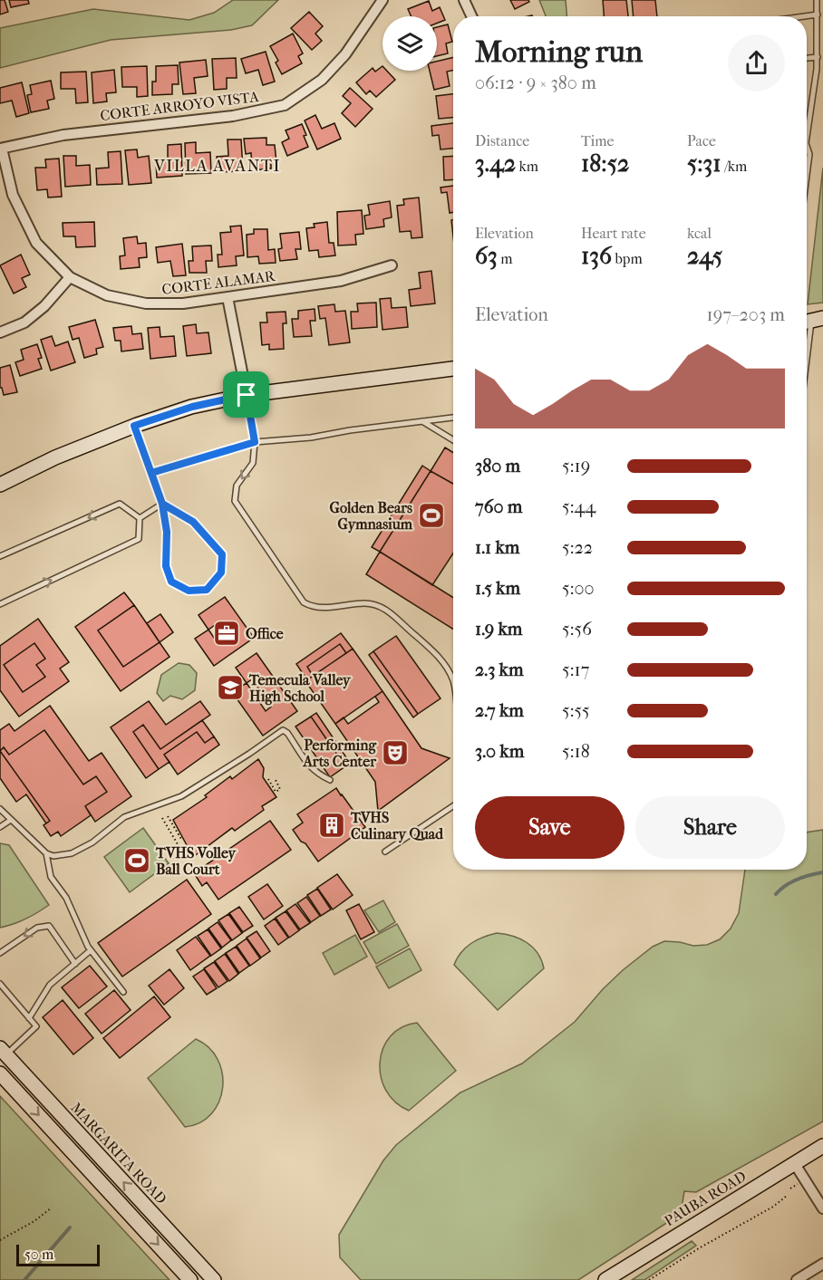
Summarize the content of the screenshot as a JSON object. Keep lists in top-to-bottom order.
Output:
{
  "streets": {
    "main road": ["MARGARITA ROAD", "PAUBA ROAD"],
    "street": ["CORTE ARROYO VISTA", "CORTE ALAMAR"]
  },
  "crossings": [
    ["CORTE ARROYO VISTA", "CORTE ALAMAR"]
  ],
  "districts": ["VILLA AVANTI"],
  "places": {
    "sports": ["Golden Bears Gymnasium", "TVHS Volley Ball Court"],
    "office": ["Office"],
    "school or university": ["Temecula Valley High School"],
    "theatre": ["Performing Arts Center"],
    "building": ["TVHS Culinary Quad"]
  },
  "scale_bar": "50 m",
  "page": {
    "heading": ["Morning run", "06:12 · 9 × 380 m"],
    "stats": [
      ["Distance", "3.42 km"],
      ["Time", "18:52"],
      ["Pace", "5:31 /km"],
      ["Elevation", "63 m"],
      ["Heart rate", "136 bpm"],
      ["kcal", "245"]
    ],
    "chart": ["Elevation", "197–203 m"],
    "list": [
      {
        "name": "380 m",
        "note": "5:19"
      },
      {
        "name": "760 m",
        "note": "5:44"
      },
      {
        "name": "1.1 km",
        "note": "5:22"
      },
      {
        "name": "1.5 km",
        "note": "5:00"
      },
      {
        "name": "1.9 km",
        "note": "5:56"
      },
      {
        "name": "2.3 km",
        "note": "5:17"
      },
      {
        "name": "2.7 km",
        "note": "5:55"
      },
      {
        "name": "3.0 km",
        "note": "5:18"
      }
    ],
    "buttons": ["Save", "Share"],
    "scale": "50 m"
  }
}
